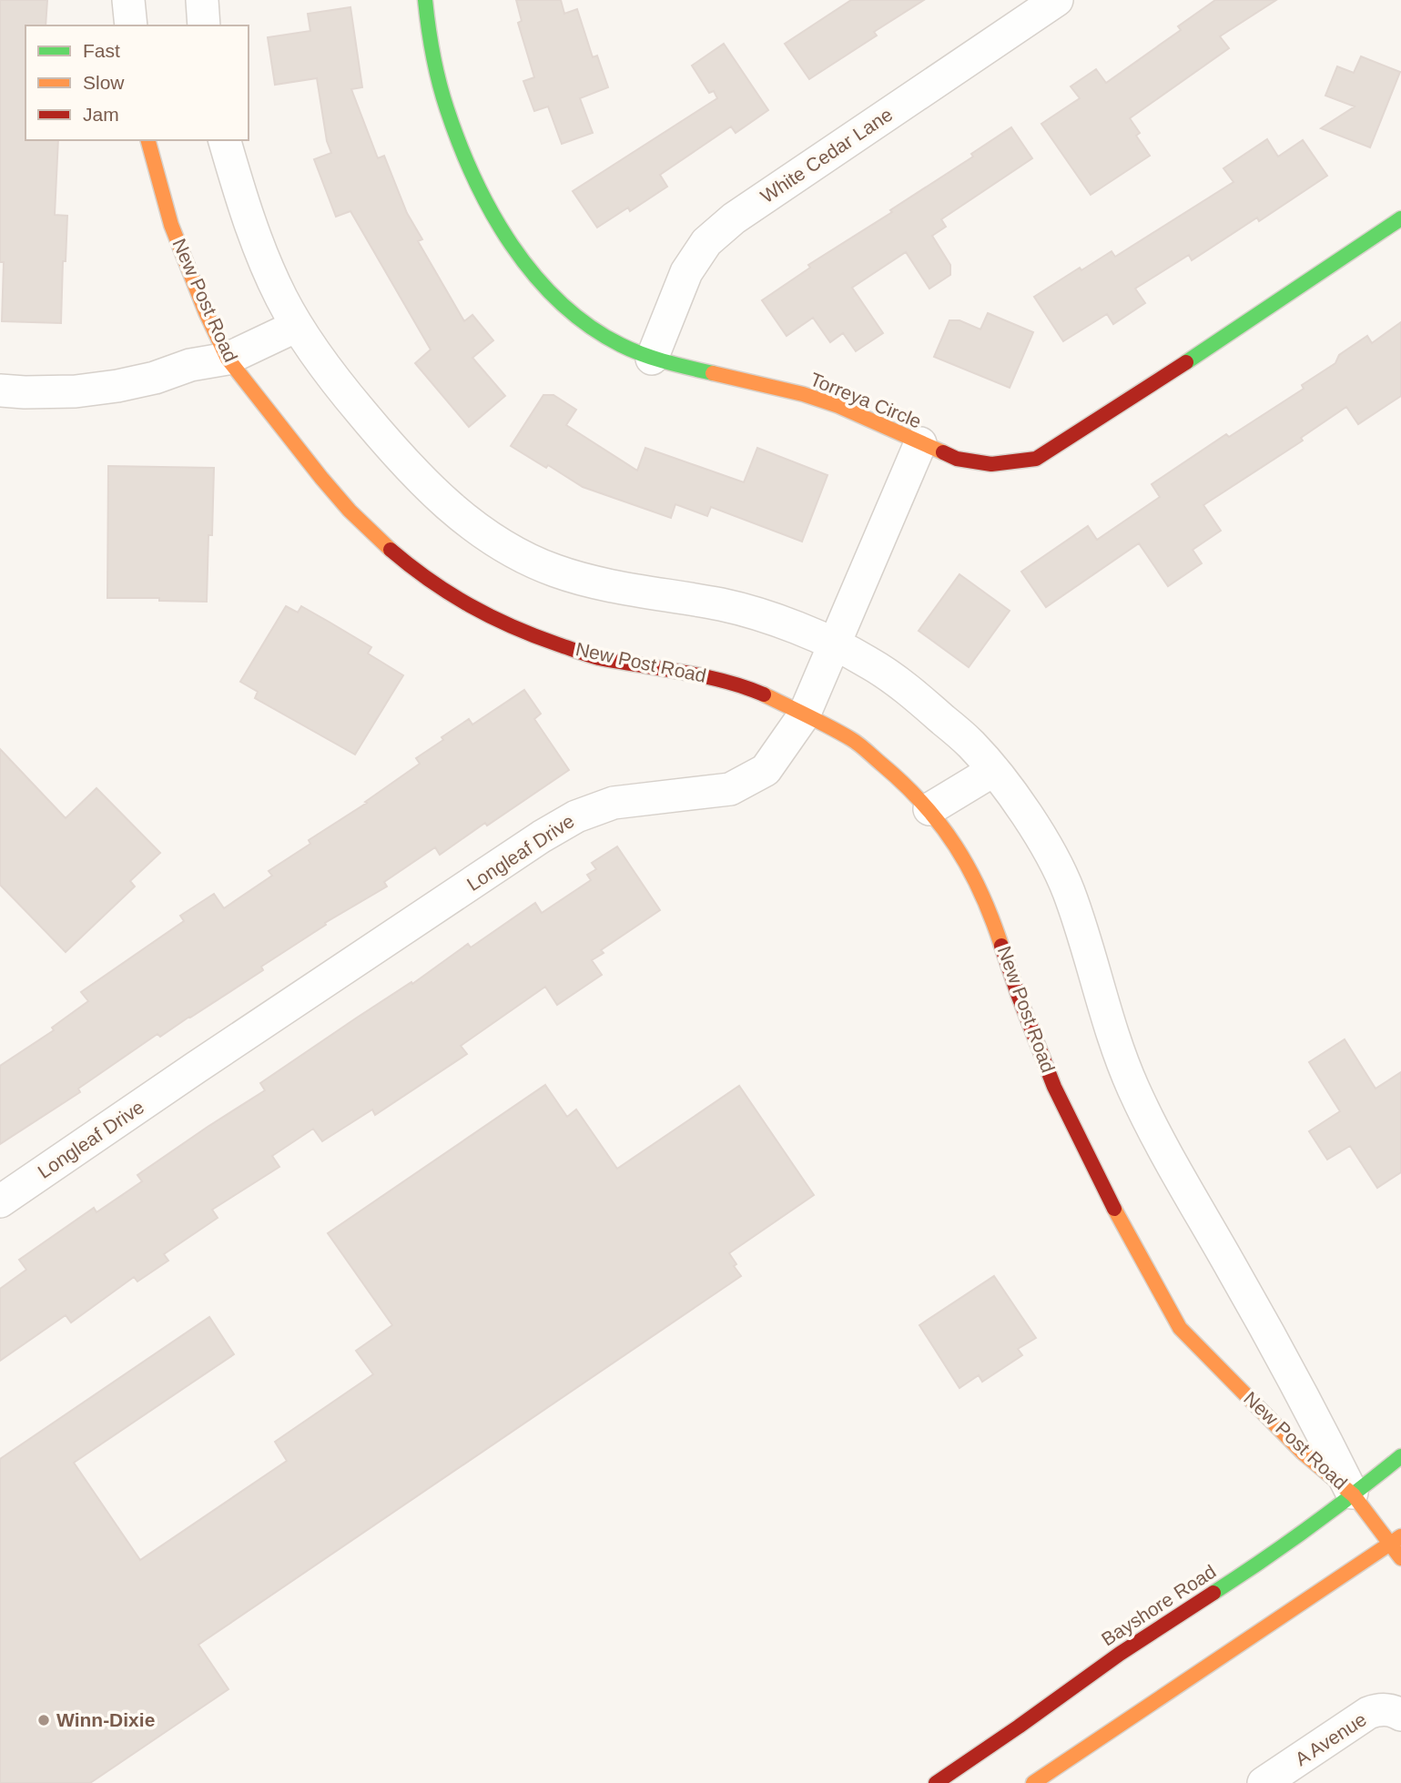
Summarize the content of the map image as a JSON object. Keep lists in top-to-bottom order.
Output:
{
  "streets": {
    "street": [
      "White Cedar Lane",
      "New Post Road",
      "Torreya Circle",
      "Longleaf Drive",
      "Bayshore Road",
      "A Avenue"
    ]
  },
  "crossings": [
    ["White Cedar Lane", "Torreya Circle"],
    ["New Post Road", "Longleaf Drive"],
    ["New Post Road", "Bayshore Road"],
    ["Torreya Circle", "Longleaf Drive"]
  ],
  "places": ["Winn-Dixie"],
  "legend": ["Fast", "Slow", "Jam"]
}
